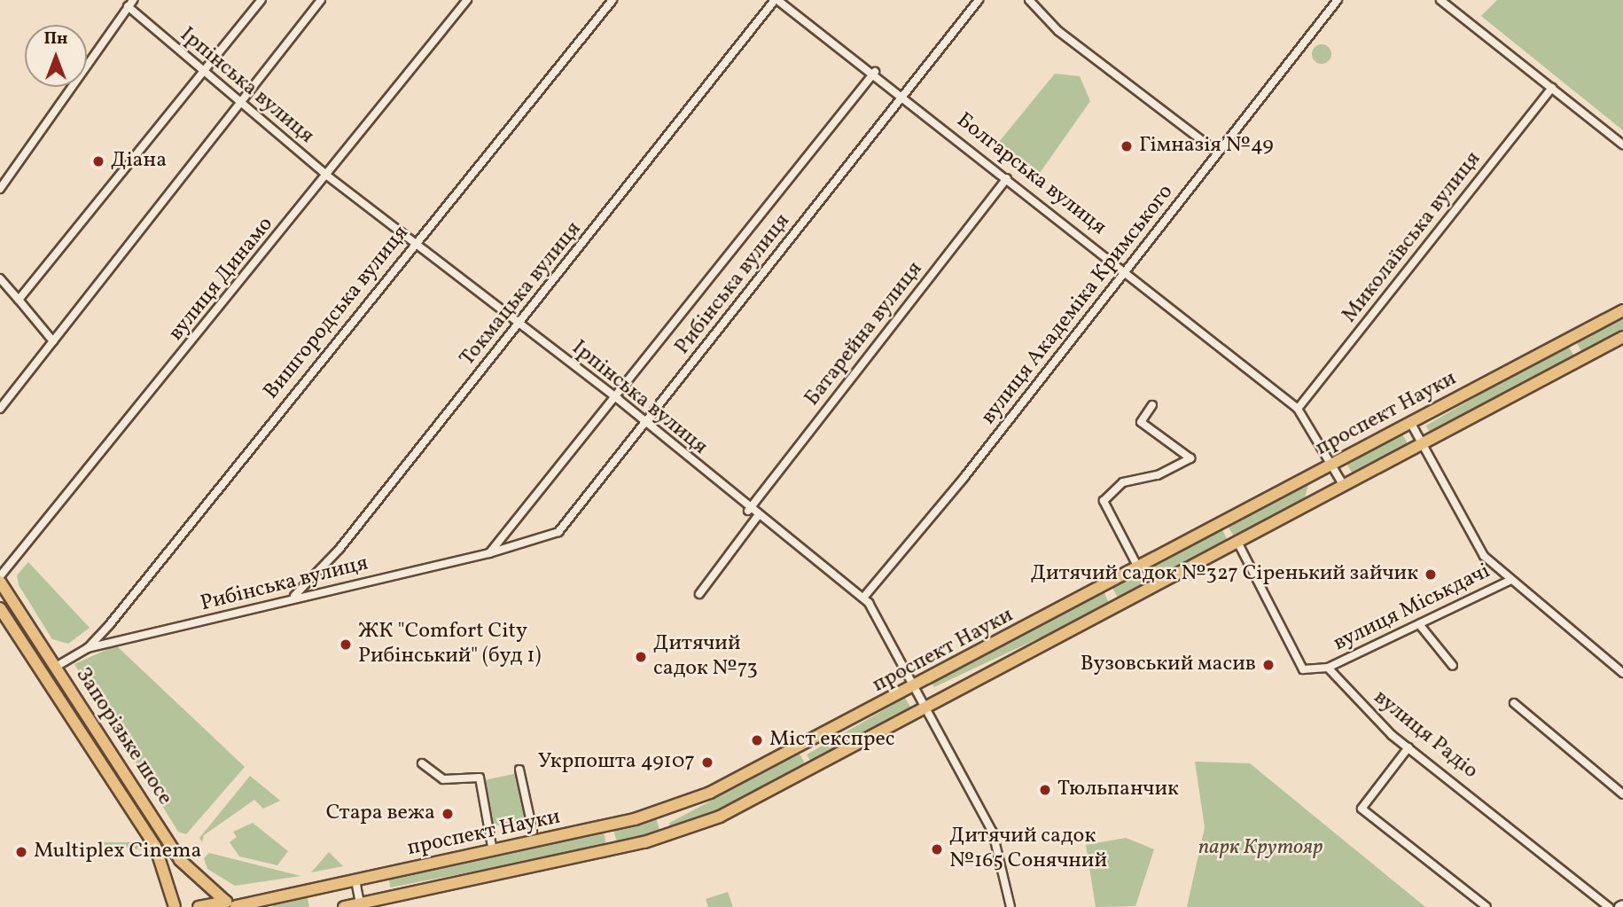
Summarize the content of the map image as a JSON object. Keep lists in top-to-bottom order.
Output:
{
  "streets": {
    "main road": ["проспект Науки", "Запорізьке шосе"],
    "street": [
      "Ірпінська вулиця",
      "Болгарська вулиця",
      "Миколаївська вулиця",
      "вулиця Динамо",
      "Рибінська вулиця",
      "Токмацька вулиця",
      "вулиця Академіка Кримського",
      "Вишгородська вулиця",
      "Батарейна вулиця",
      "вулиця Міськдачі",
      "вулиця Радіо"
    ]
  },
  "crossings": [
    ["Ірпінська вулиця", "вулиця Динамо"],
    ["Ірпінська вулиця", "Рибінська вулиця"],
    ["Ірпінська вулиця", "Токмацька вулиця"],
    ["Ірпінська вулиця", "вулиця Академіка Кримського"],
    ["Ірпінська вулиця", "Вишгородська вулиця"],
    ["Ірпінська вулиця", "Батарейна вулиця"],
    ["Ірпінська вулиця", "проспект Науки"],
    ["Болгарська вулиця", "Миколаївська вулиця"],
    ["Болгарська вулиця", "Рибінська вулиця"],
    ["Болгарська вулиця", "Токмацька вулиця"],
    ["Болгарська вулиця", "вулиця Академіка Кримського"],
    ["Болгарська вулиця", "Батарейна вулиця"],
    ["Болгарська вулиця", "проспект Науки"],
    ["Рибінська вулиця", "Токмацька вулиця"],
    ["Рибінська вулиця", "Вишгородська вулиця"],
    ["проспект Науки", "Запорізьке шосе"],
    ["вулиця Міськдачі", "вулиця Радіо"]
  ],
  "parks": ["парк Крутояр"],
  "places": [
    "Гімназія №49",
    "Діана",
    "Дитячий садок №327 Сіренький зайчик",
    "ЖК \"Comfort City Рибінський\" (буд 1)",
    "Дитячий садок №73",
    "Вузовський масив",
    "Міст експрес",
    "Укрпошта 49107",
    "Тюльпанчик",
    "Стара вежа",
    "Дитячий садок №165 Сонячний",
    "Multiplex Cinema"
  ],
  "north": "top"
}
